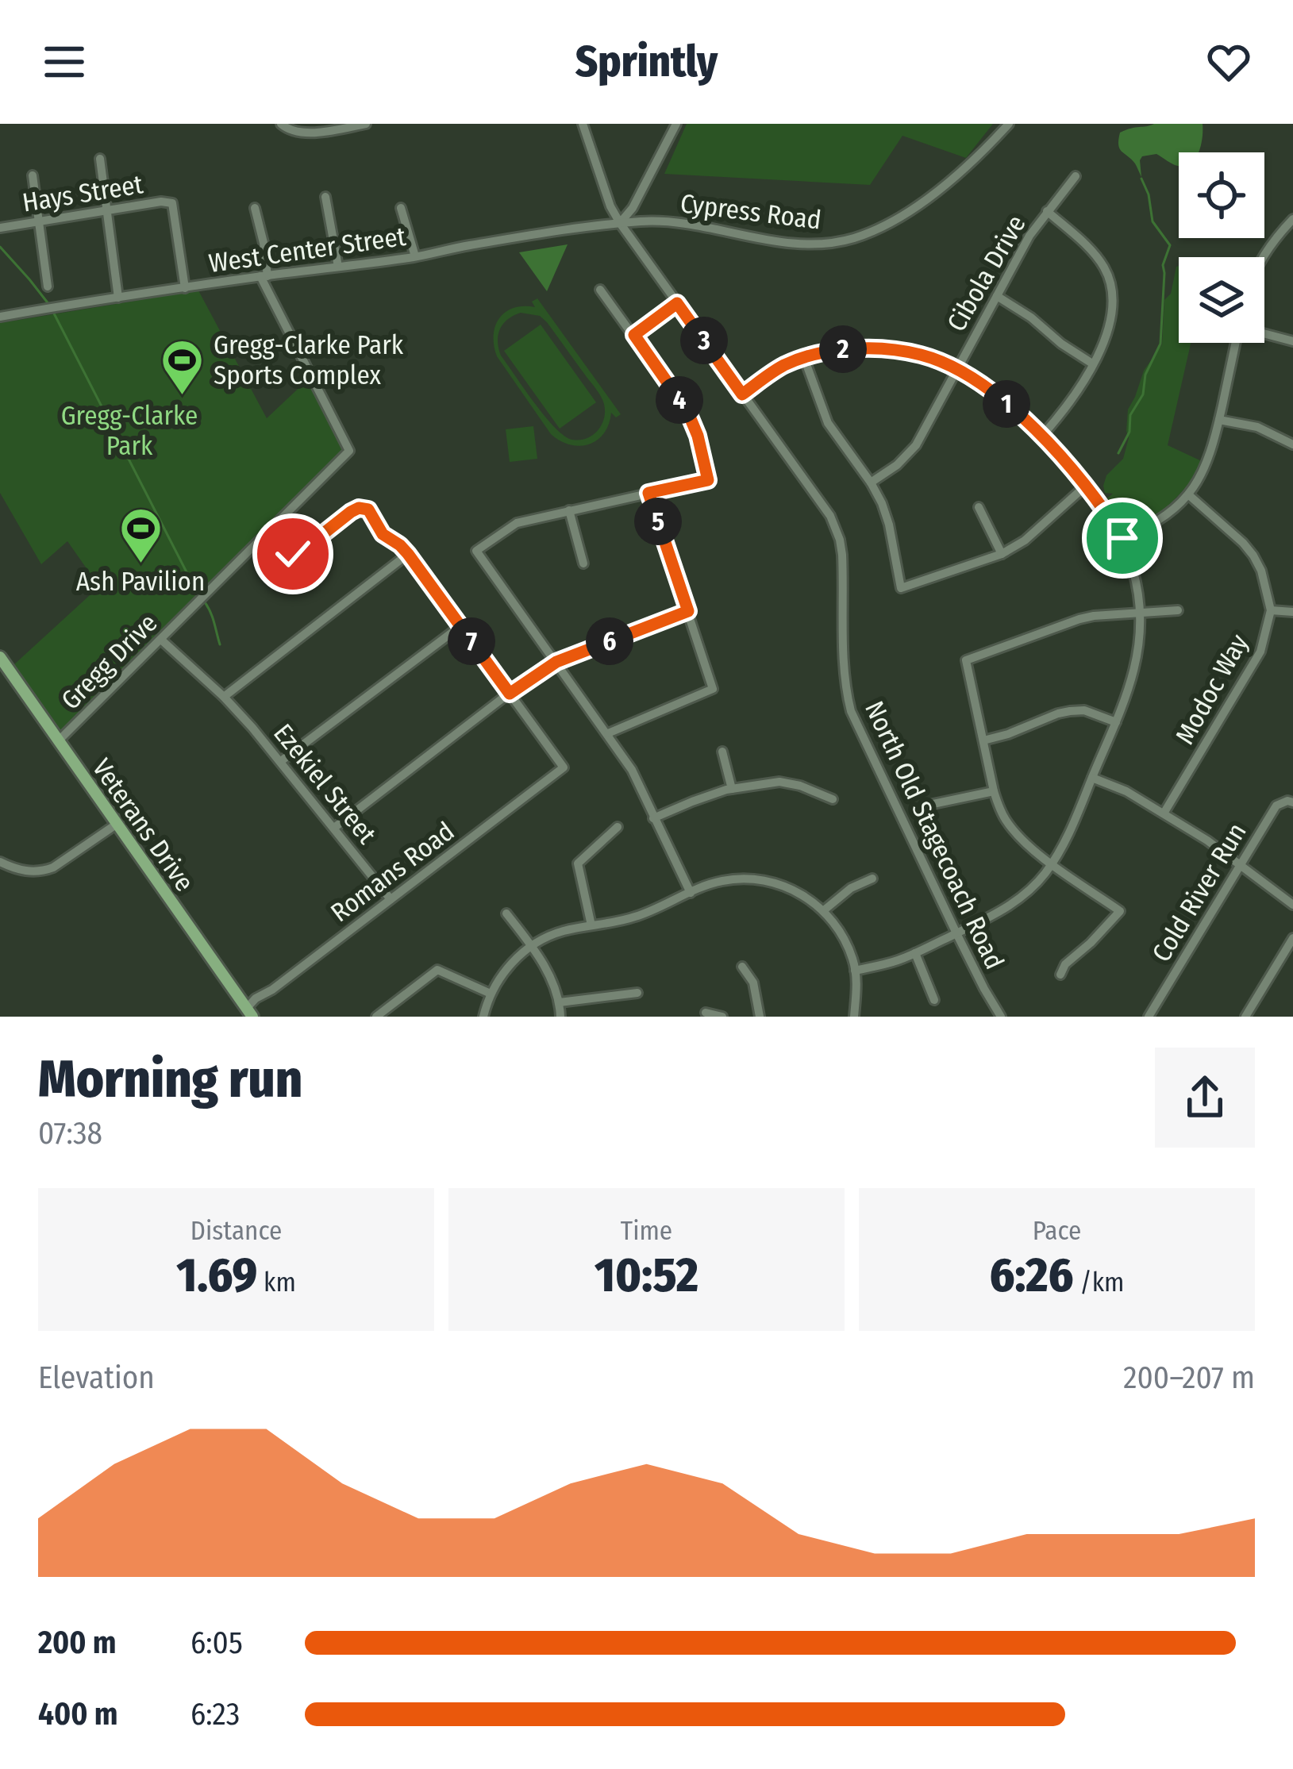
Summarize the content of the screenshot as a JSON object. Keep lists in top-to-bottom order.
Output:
{
  "streets": {
    "main road": ["Veterans Drive"],
    "street": [
      "Hays Street",
      "Cypress Road",
      "West Center Street",
      "Cibola Drive",
      "Gregg Drive",
      "Modoc Way",
      "Ezekiel Street",
      "North Old Stagecoach Road",
      "Romans Road",
      "Cold River Run"
    ]
  },
  "crossings": [
    ["Hays Street", "West Center Street"],
    ["Cypress Road", "West Center Street"],
    ["Cypress Road", "North Old Stagecoach Road"],
    ["West Center Street", "Gregg Drive"],
    ["West Center Street", "North Old Stagecoach Road"],
    ["Gregg Drive", "Ezekiel Street"],
    ["Gregg Drive", "Veterans Drive"],
    ["Ezekiel Street", "Romans Road"],
    ["Veterans Drive", "Romans Road"]
  ],
  "parks": ["Gregg-Clarke Park"],
  "places": {
    "sports": ["Gregg-Clarke Park Sports Complex", "Ash Pavilion"]
  },
  "page": {
    "header": "Sprintly",
    "pins": [
      "3",
      "2",
      "4",
      "1",
      "5",
      "6",
      "7"
    ],
    "heading": ["Morning run", "07:38"],
    "stats": [
      ["Distance", "1.69 km"],
      ["Time", "10:52"],
      ["Pace", "6:26 /km"]
    ],
    "chart": ["Elevation", "200–207 m"],
    "list": [
      {
        "name": "200 m",
        "note": "6:05"
      },
      {
        "name": "400 m",
        "note": "6:23"
      }
    ]
  }
}
